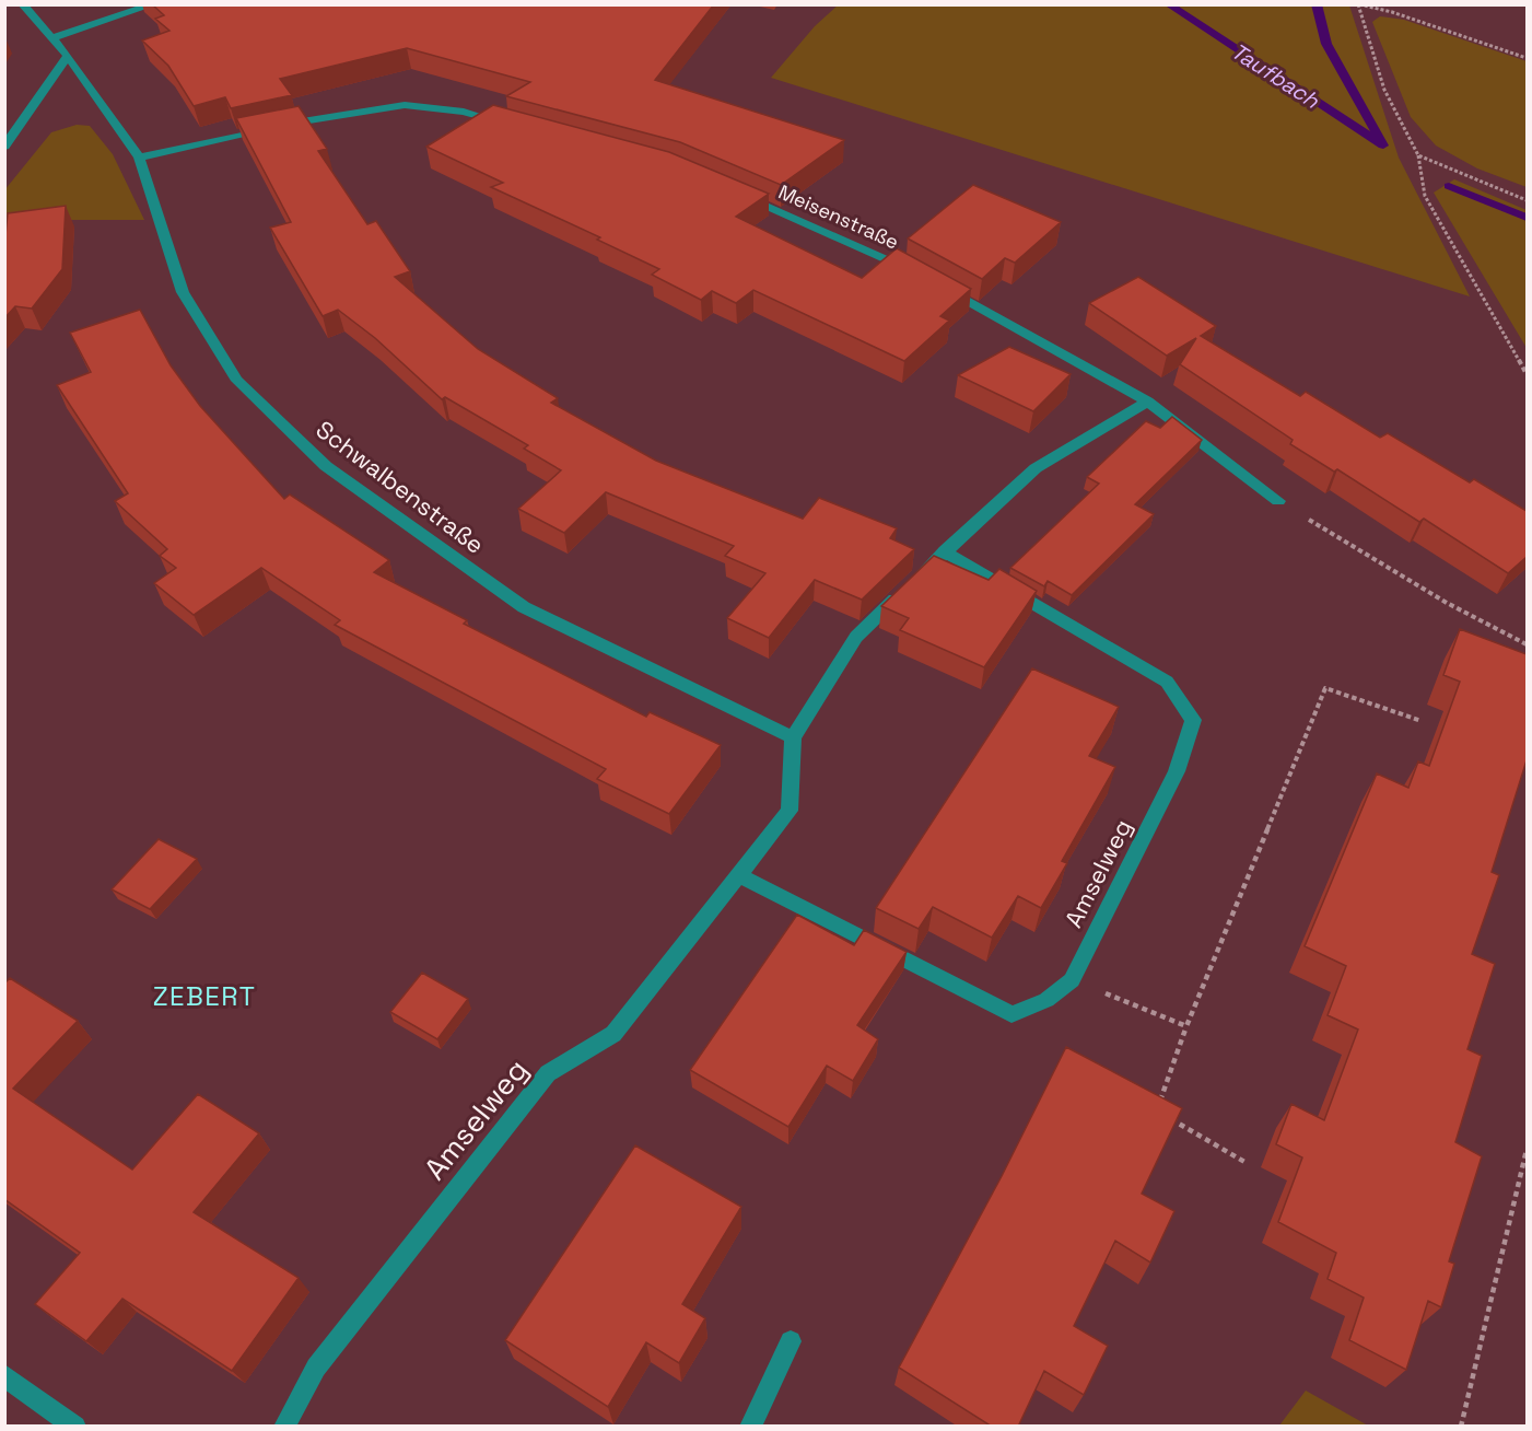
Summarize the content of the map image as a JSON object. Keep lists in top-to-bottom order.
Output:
{
  "streets": {
    "street": ["Meisenstraße", "Schwalbenstraße", "Amselweg"]
  },
  "crossings": [
    ["Schwalbenstraße", "Amselweg"]
  ],
  "districts": ["ZEBERT"],
  "water": ["Taufbach"]
}
